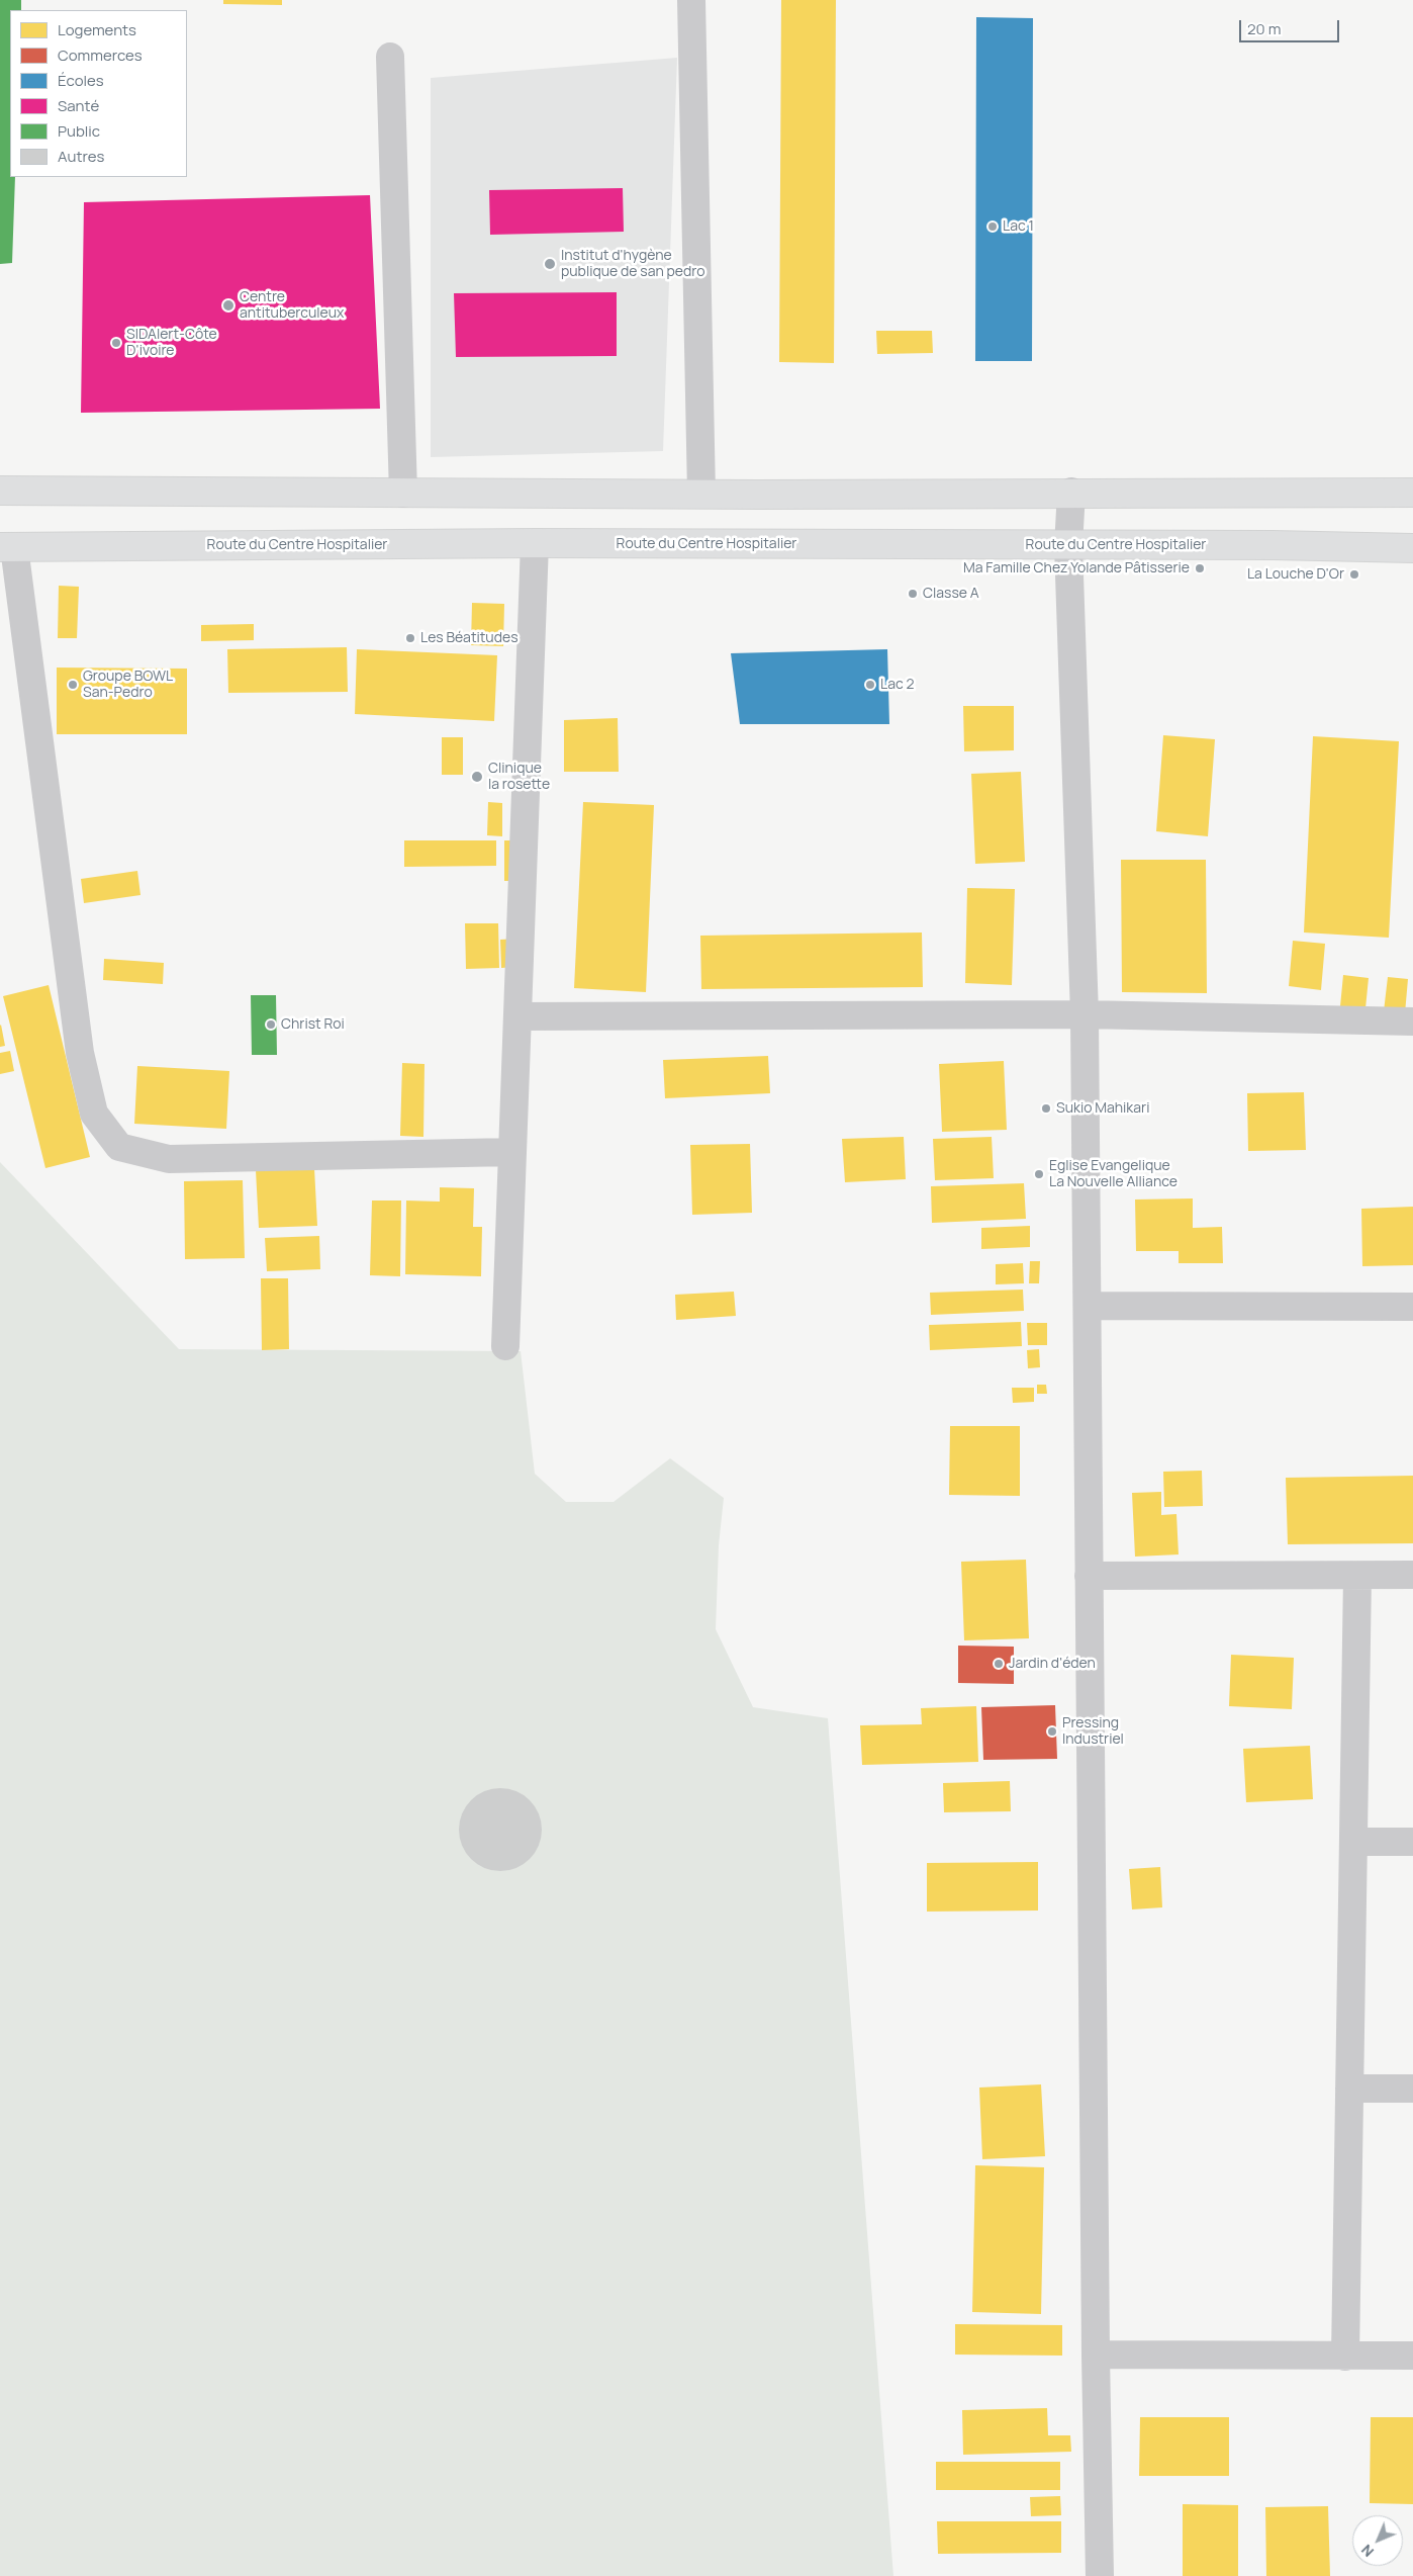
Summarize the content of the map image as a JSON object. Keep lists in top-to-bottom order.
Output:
{
  "streets": {
    "street": ["Route du Centre Hospitalier"]
  },
  "places": [
    "Lac 1",
    "Institut d'hygène publique de san pedro",
    "Centre antituberculeux",
    "SIDAlert-Côte D'ivoire",
    "Ma Famille Chez Yolande Pâtisserie",
    "La Louche D'Or",
    "Classe A",
    "Les Béatitudes",
    "Groupe BOWL San-Pedro",
    "Lac 2",
    "Clinique la rosette",
    "Christ Roi",
    "Sukio Mahikari",
    "Eglise Evangelique La Nouvelle Alliance",
    "Jardin d'éden",
    "Pressing Industriel"
  ],
  "legend": [
    "Logements",
    "Commerces",
    "Écoles",
    "Santé",
    "Public",
    "Autres"
  ],
  "scale_bar": "20 m",
  "north": "bottom left"
}
